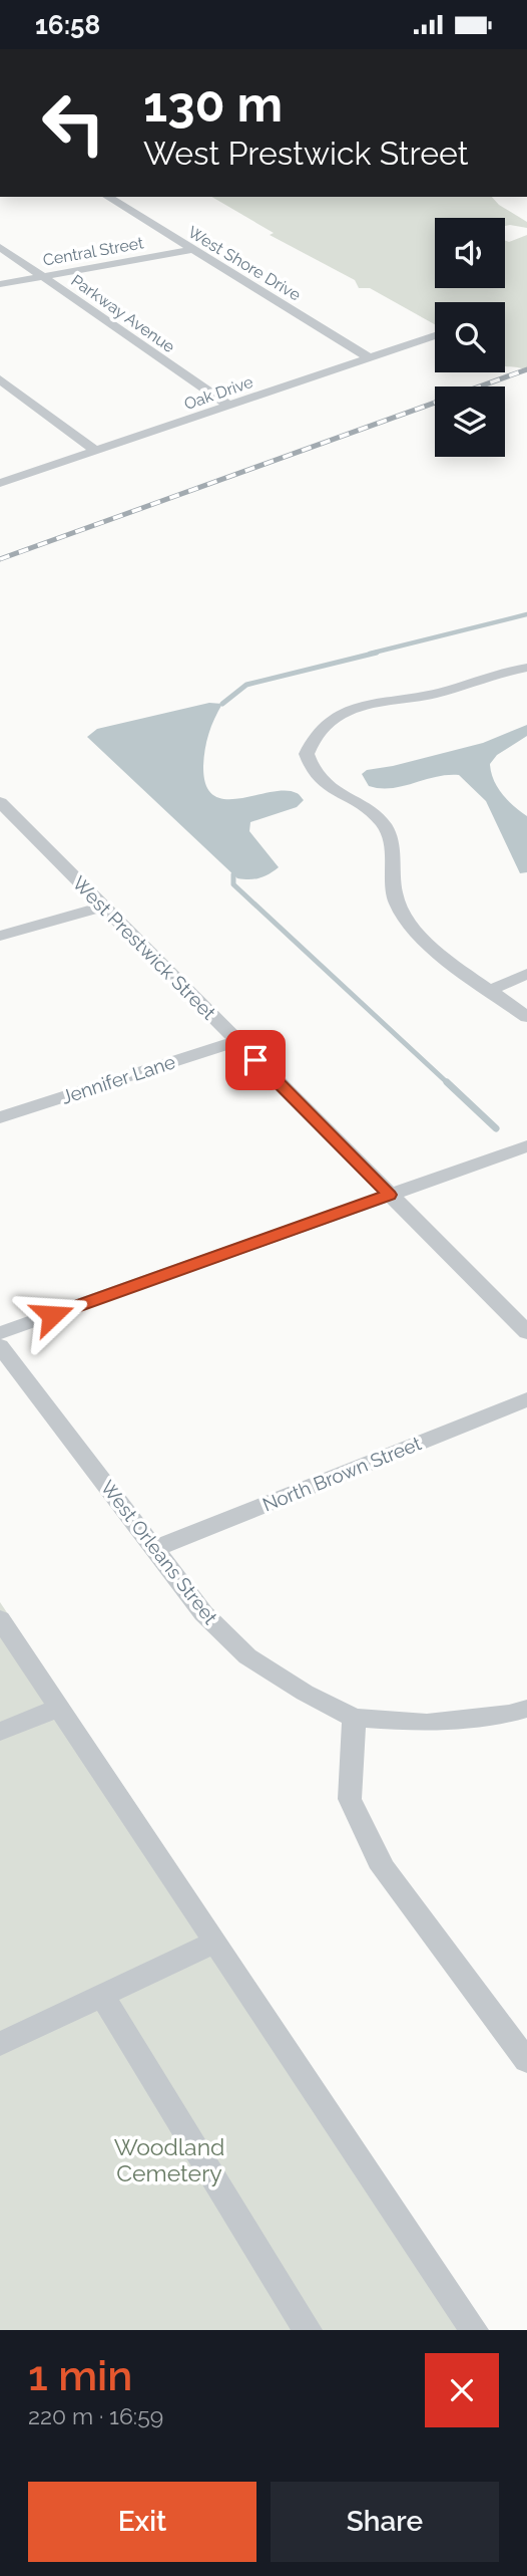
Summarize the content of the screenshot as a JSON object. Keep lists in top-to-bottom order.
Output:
{
  "streets": {
    "street": [
      "Central Street",
      "West Shore Drive",
      "Parkway Avenue",
      "Oak Drive",
      "West Prestwick Street",
      "Jennifer Lane",
      "North Brown Street",
      "West Orleans Street"
    ]
  },
  "crossings": [
    ["Central Street", "West Shore Drive"],
    ["Central Street", "Parkway Avenue"],
    ["West Shore Drive", "Oak Drive"],
    ["Parkway Avenue", "Oak Drive"],
    ["West Prestwick Street", "Jennifer Lane"],
    ["North Brown Street", "West Orleans Street"]
  ],
  "parks": ["Woodland Cemetery"],
  "page": {
    "status": "16:58",
    "turn": ["130 m", "West Prestwick Street"],
    "heading": ["1 min", "220 m · 16:59"],
    "buttons": ["Exit", "Share"]
  }
}
